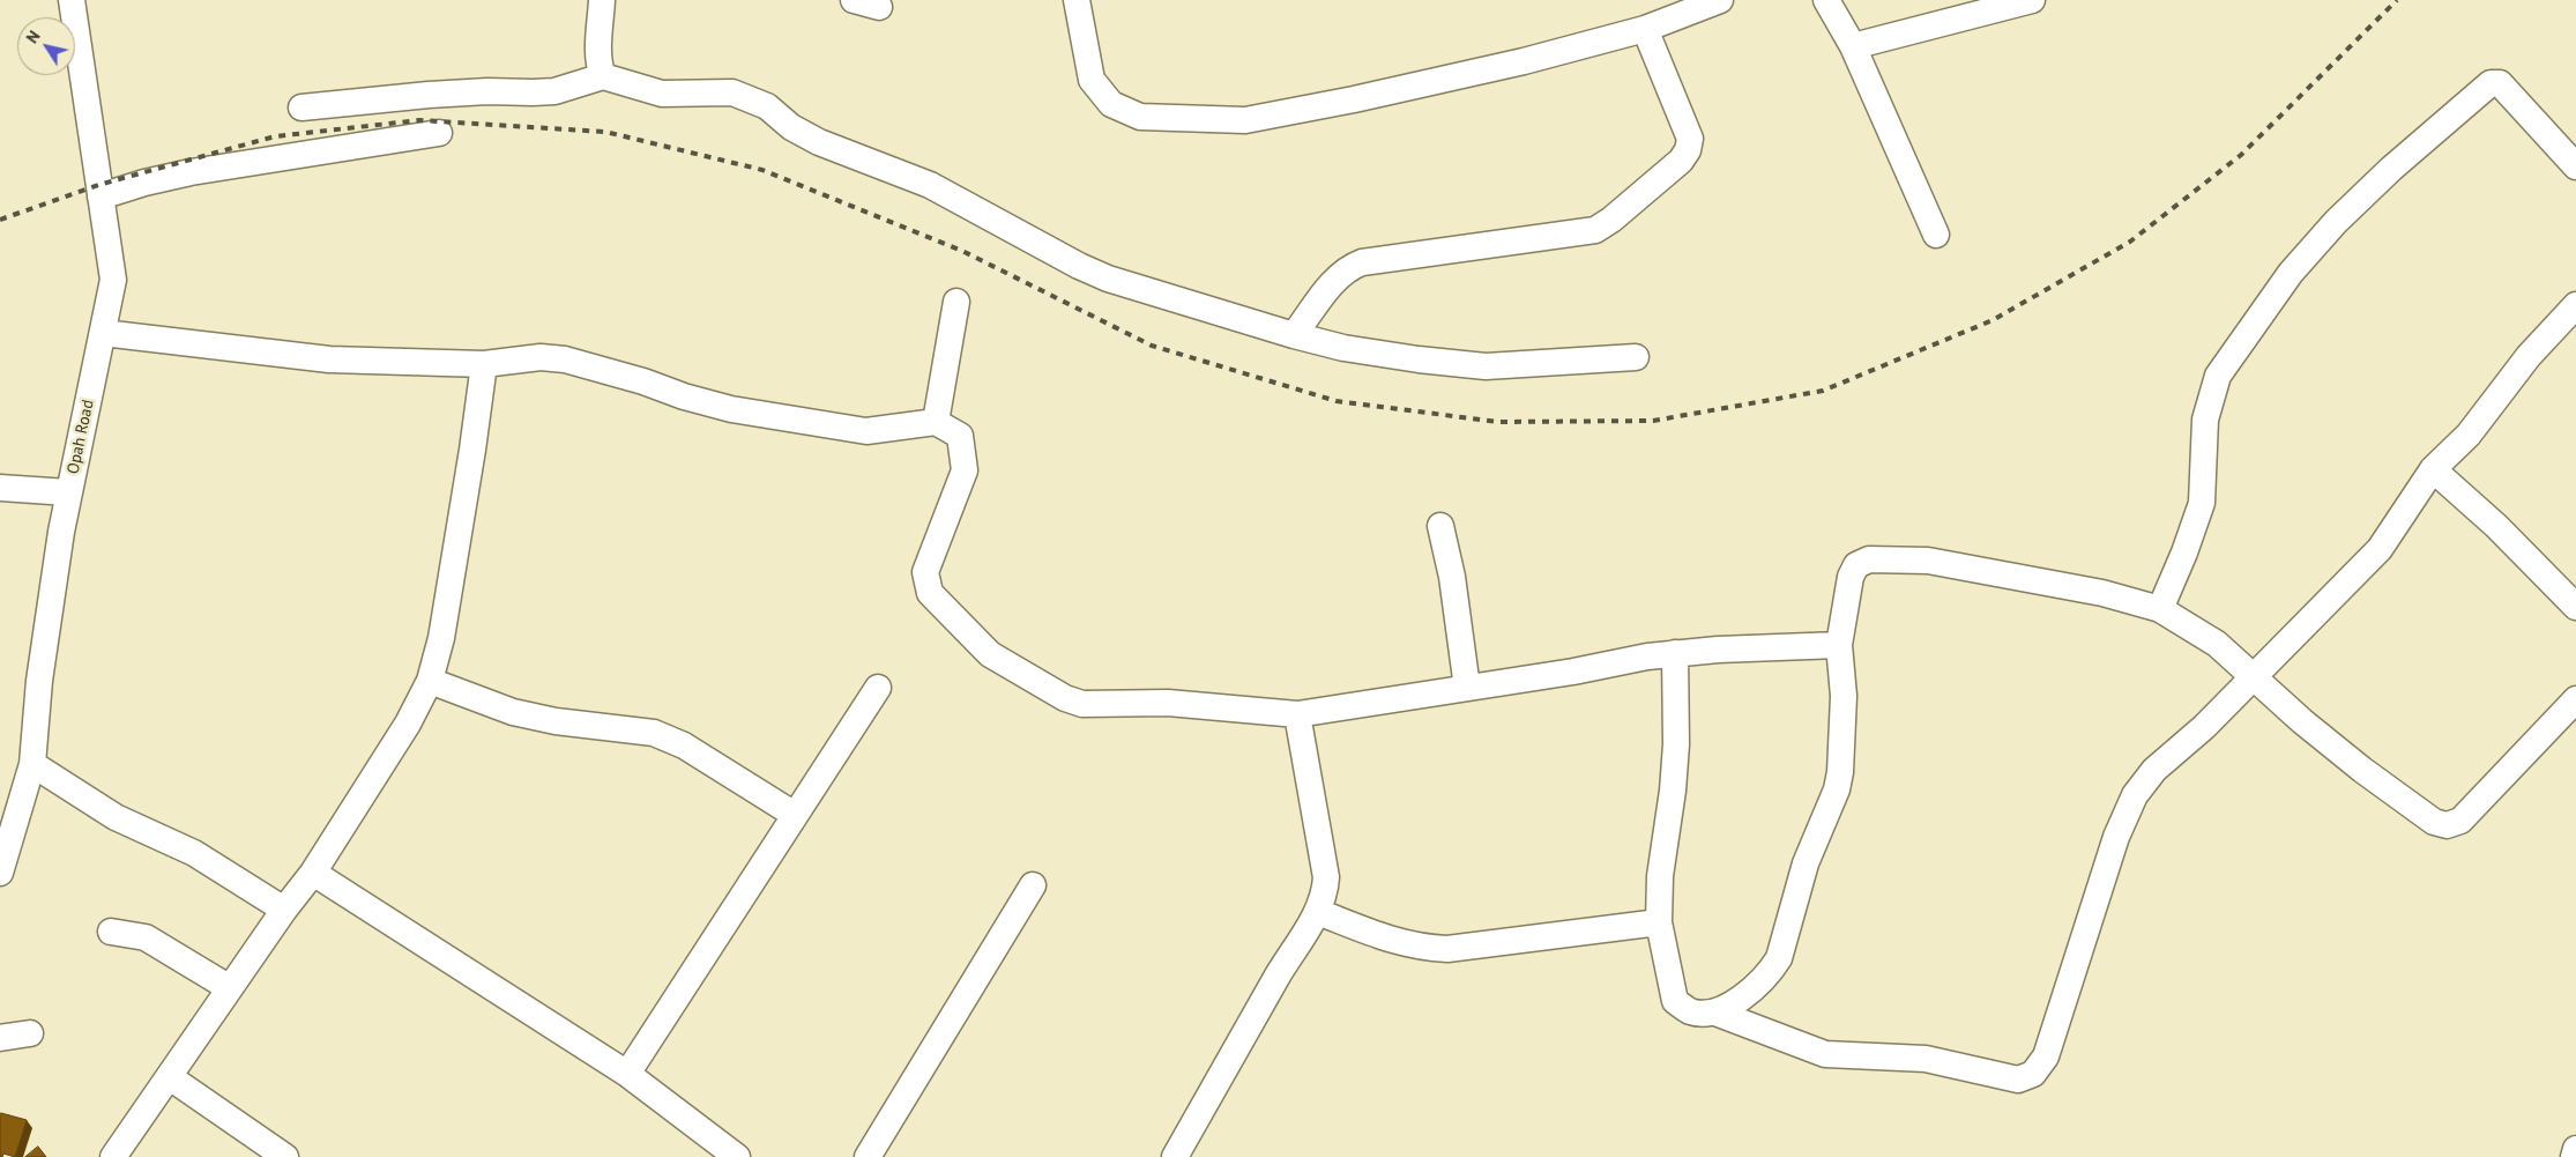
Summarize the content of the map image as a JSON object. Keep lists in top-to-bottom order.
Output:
{
  "streets": {
    "street": ["Opah Road"]
  },
  "north": "top left"
}
